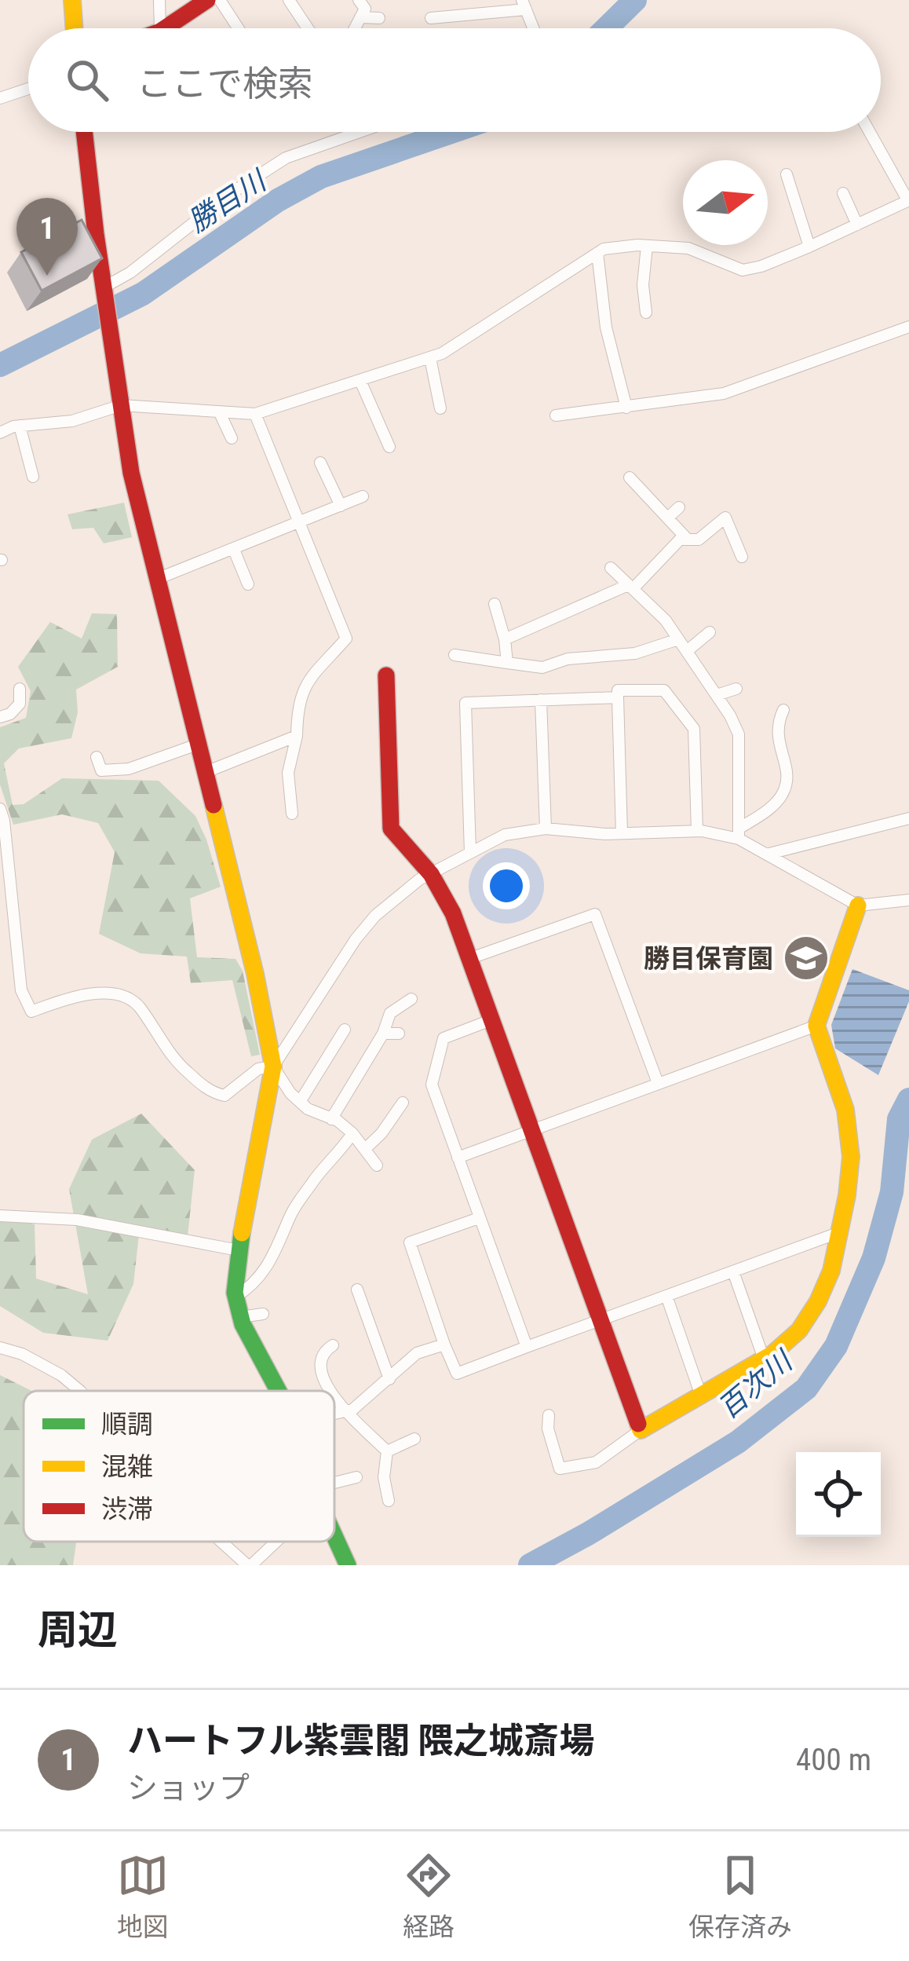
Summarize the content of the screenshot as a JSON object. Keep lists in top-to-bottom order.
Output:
{
  "water": ["勝目川", "百次川"],
  "places": {
    "school or university": ["勝目保育園"]
  },
  "legend": ["順調", "混雑", "渋滞"],
  "north": "right",
  "page": {
    "search": "ここで検索",
    "pins": "1",
    "heading": "周辺",
    "list": [
      {
        "mark": "1",
        "name": "ハートフル紫雲閣 隈之城斎場",
        "note": "ショップ",
        "value": "400 m"
      }
    ],
    "nav": ["地図", "経路", "保存済み"]
  }
}
